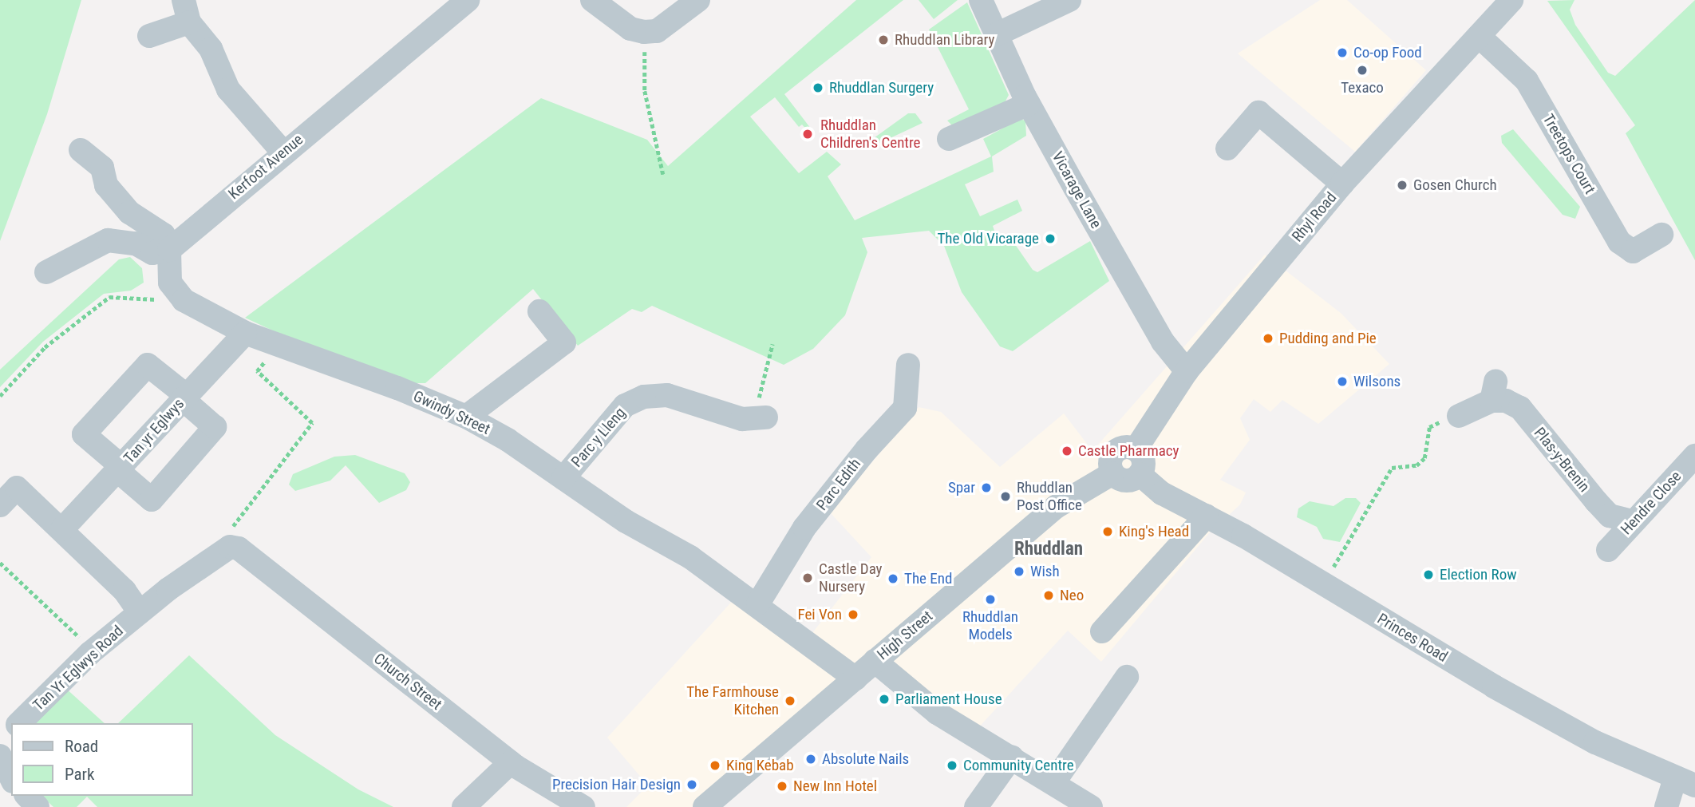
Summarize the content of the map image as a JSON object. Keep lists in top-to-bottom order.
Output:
{
  "streets": {
    "street": [
      "Treetops Court",
      "Kerfoot Avenue",
      "Vicarage Lane",
      "Rhyl Road",
      "Gwindy Street",
      "Tan yr Eglwys",
      "Parc y Lleng",
      "Plas-y-Brenin",
      "Parc Edith",
      "Hendre Close",
      "High Street",
      "Princes Road",
      "Tan Yr Eglwys Road",
      "Church Street"
    ]
  },
  "crossings": [
    ["Treetops Court", "Rhyl Road"],
    ["Vicarage Lane", "Rhyl Road"],
    ["Rhyl Road", "High Street"],
    ["Rhyl Road", "Princes Road"],
    ["Gwindy Street", "Tan yr Eglwys"],
    ["Gwindy Street", "Parc y Lleng"],
    ["Gwindy Street", "Parc Edith"],
    ["Gwindy Street", "High Street"],
    ["Plas-y-Brenin", "Hendre Close"],
    ["High Street", "Princes Road"]
  ],
  "districts": ["Rhuddlan"],
  "places": [
    "Rhuddlan Library",
    "Co-op Food",
    "Texaco",
    "Rhuddlan Surgery",
    "Rhuddlan Children's Centre",
    "Gosen Church",
    "The Old Vicarage",
    "Pudding and Pie",
    "Wilsons",
    "Castle Pharmacy",
    "Spar",
    "Rhuddlan Post Office",
    "King's Head",
    "Wish",
    "Election Row",
    "Castle Day Nursery",
    "The End",
    "Neo",
    "Rhuddlan Models",
    "Fei Von",
    "Parliament House",
    "The Farmhouse Kitchen",
    "Absolute Nails",
    "King Kebab",
    "Community Centre",
    "Precision Hair Design",
    "New Inn Hotel"
  ],
  "legend": ["Road", "Park"]
}
